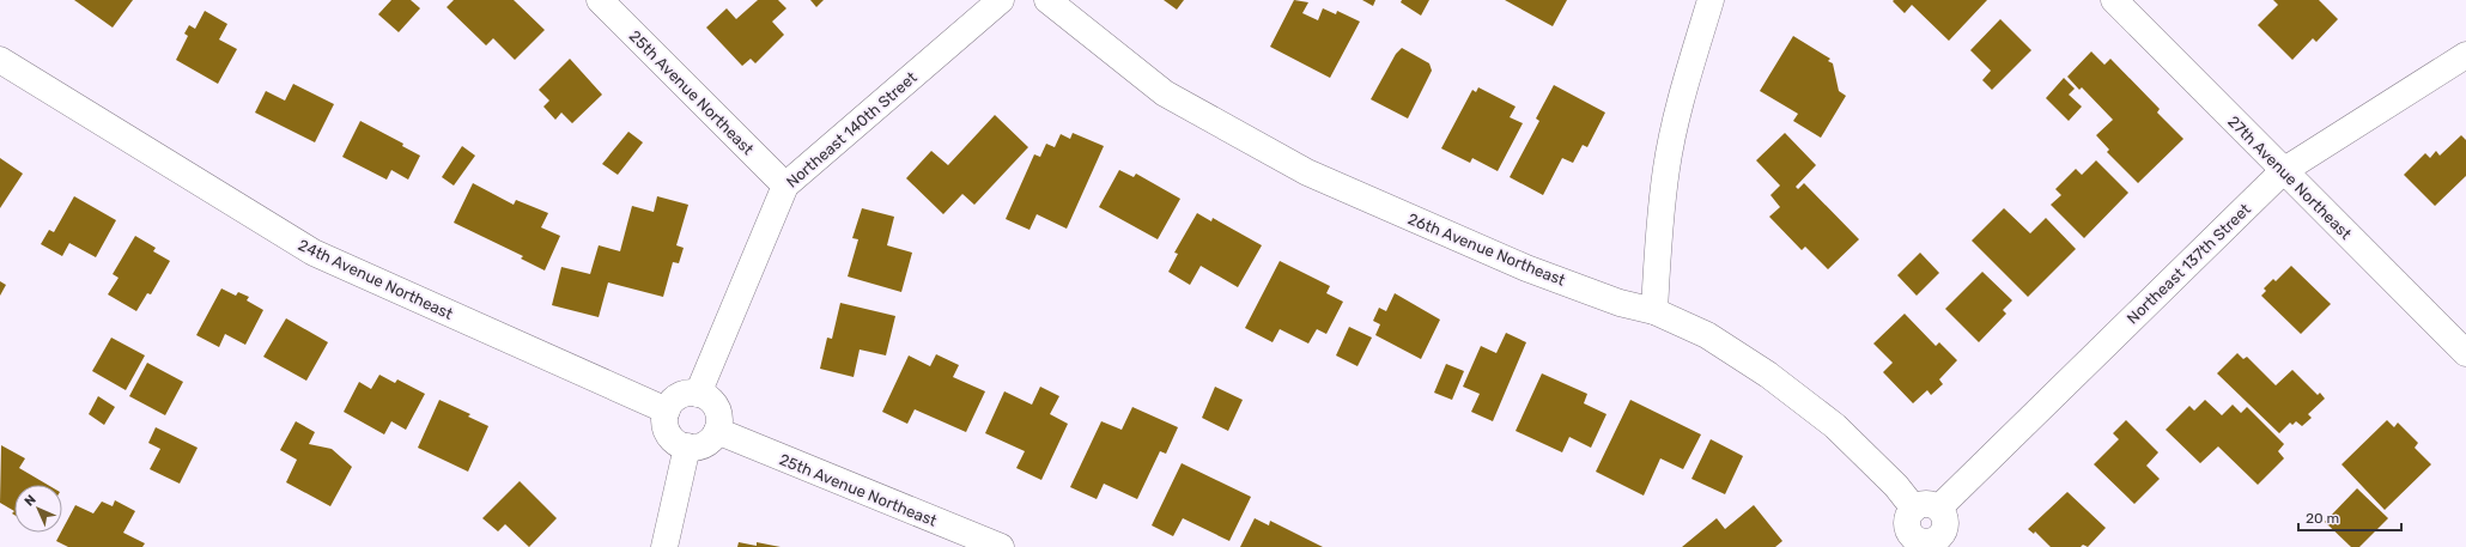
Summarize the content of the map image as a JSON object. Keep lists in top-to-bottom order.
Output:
{
  "streets": {
    "street": [
      "25th Avenue Northeast",
      "Northeast 140th Street",
      "27th Avenue Northeast",
      "26th Avenue Northeast",
      "Northeast 137th Street",
      "24th Avenue Northeast"
    ]
  },
  "crossings": [
    ["25th Avenue Northeast", "Northeast 140th Street"],
    ["25th Avenue Northeast", "24th Avenue Northeast"],
    ["Northeast 140th Street", "24th Avenue Northeast"],
    ["27th Avenue Northeast", "Northeast 137th Street"],
    ["26th Avenue Northeast", "Northeast 137th Street"]
  ],
  "scale_bar": "20 m",
  "north": "top left"
}
